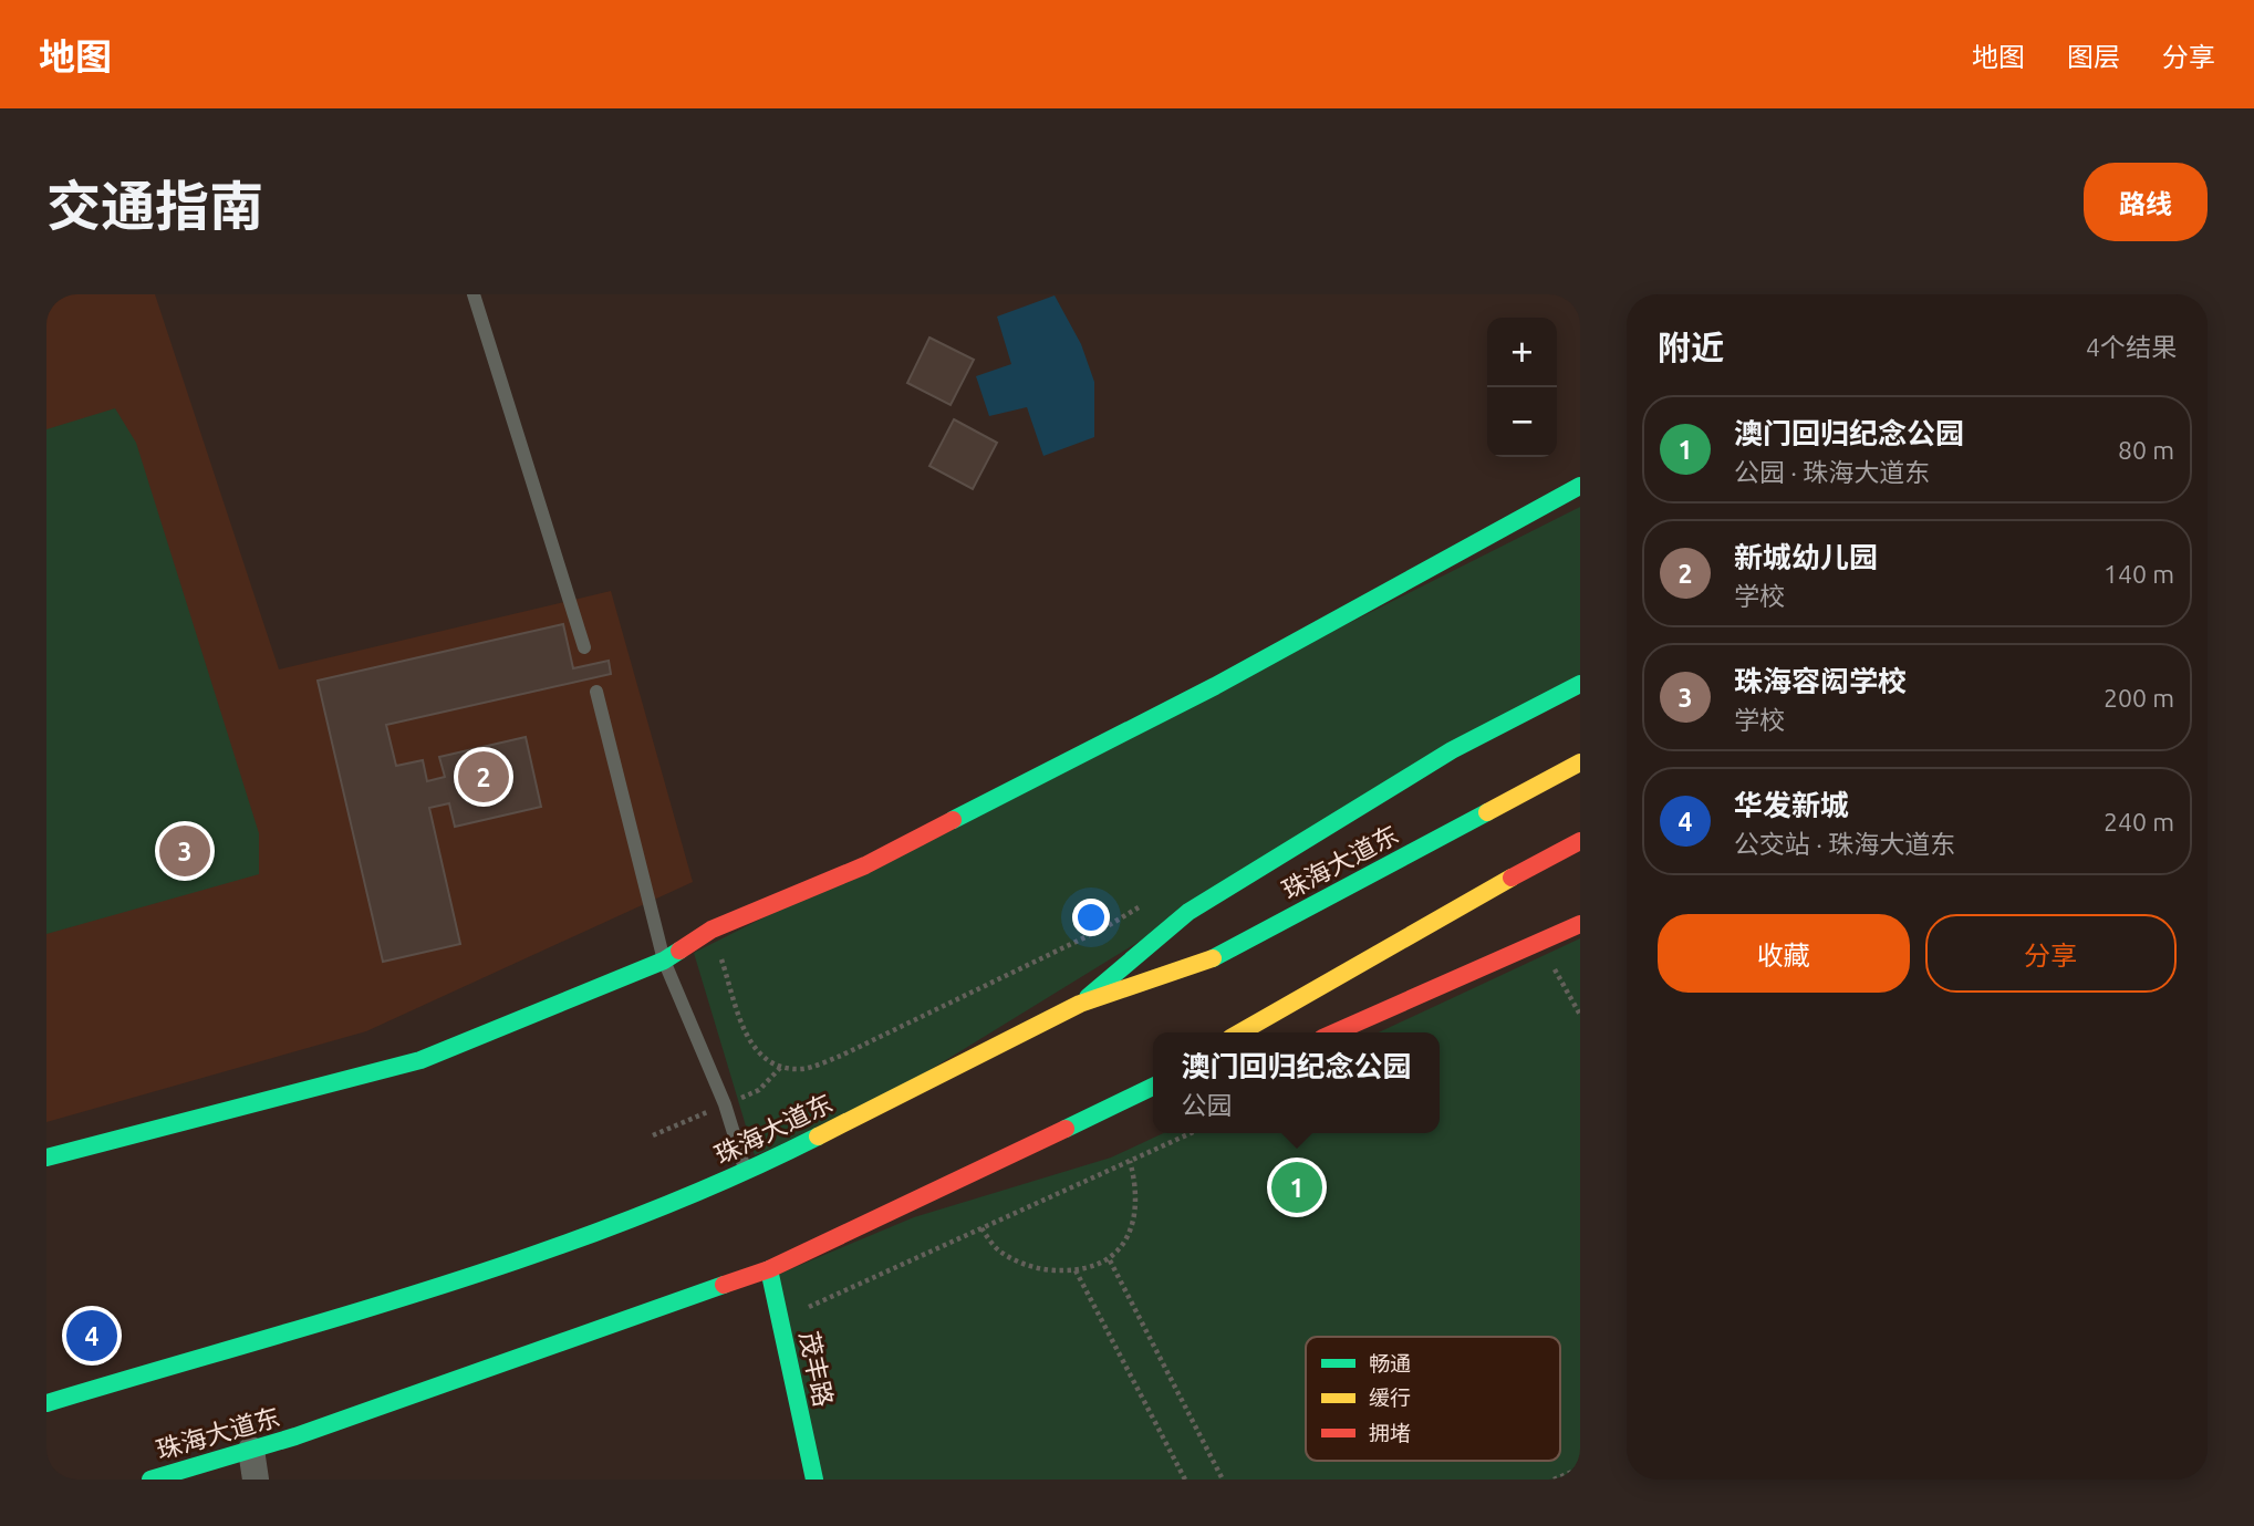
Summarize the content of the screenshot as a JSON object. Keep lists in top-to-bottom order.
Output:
{
  "streets": {
    "main road": ["珠海大道东", "茂丰路"]
  },
  "crossings": [
    ["珠海大道东", "茂丰路"]
  ],
  "legend": ["畅通", "缓行", "拥堵"],
  "page": {
    "header": "地图",
    "nav": ["地图", "图层", "分享"],
    "title": "交通指南",
    "buttons": [
      "路线",
      ["收藏", "分享"]
    ],
    "heading": ["附近", "4个结果"],
    "map_buttons": ["+", "−"],
    "list": [
      {
        "mark": "1",
        "name": "澳门回归纪念公园",
        "note": "公园 · 珠海大道东",
        "value": "80 m"
      },
      {
        "mark": "2",
        "name": "新城幼儿园",
        "note": "学校",
        "value": "140 m"
      },
      {
        "mark": "3",
        "name": "珠海容闳学校",
        "note": "学校",
        "value": "200 m"
      },
      {
        "mark": "4",
        "name": "华发新城",
        "note": "公交站 · 珠海大道东",
        "value": "240 m"
      }
    ],
    "pins": [
      "2",
      "3",
      "1",
      "4"
    ],
    "popup": ["澳门回归纪念公园", "公园"]
  }
}
